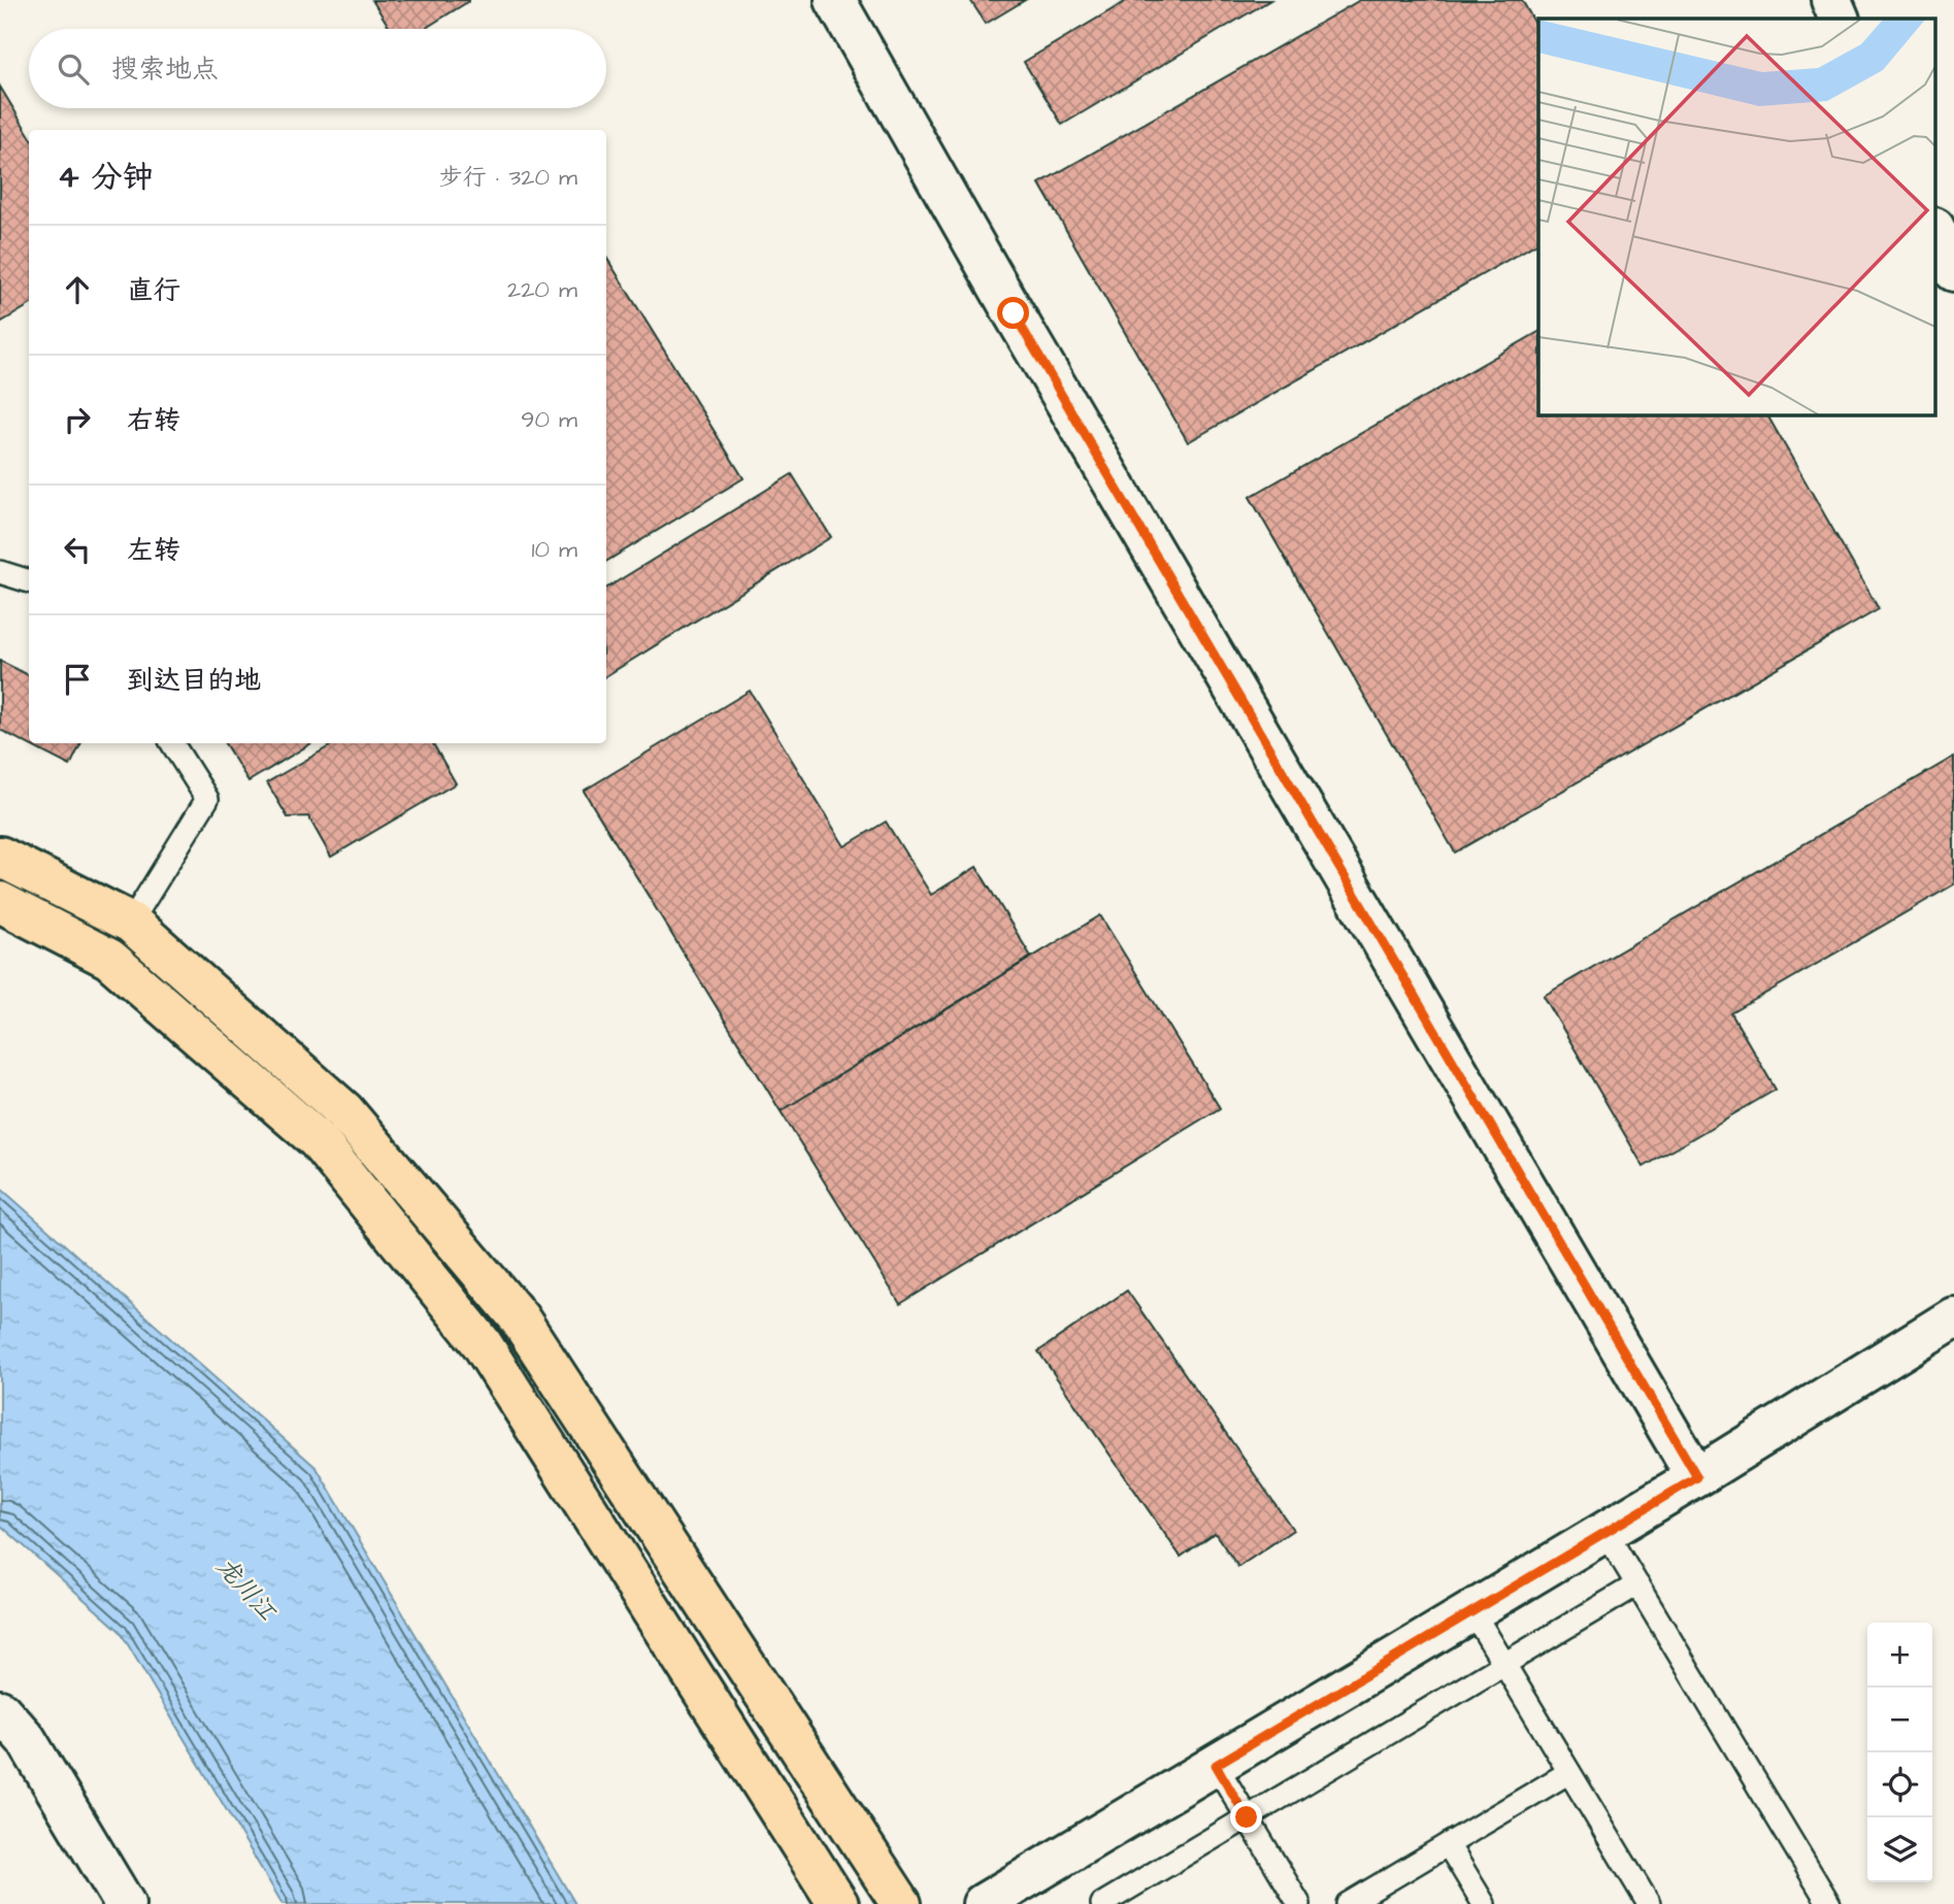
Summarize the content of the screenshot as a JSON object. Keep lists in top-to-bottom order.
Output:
{
  "water": ["龙川江"],
  "page": {
    "search": "搜索地点",
    "heading": ["4 分钟", "步行 · 320 m"],
    "list": [
      ["直行", "220 m"],
      ["右转", "90 m"],
      ["左转", "10 m"],
      "到达目的地"
    ],
    "map_buttons": ["+", "−"]
  }
}
